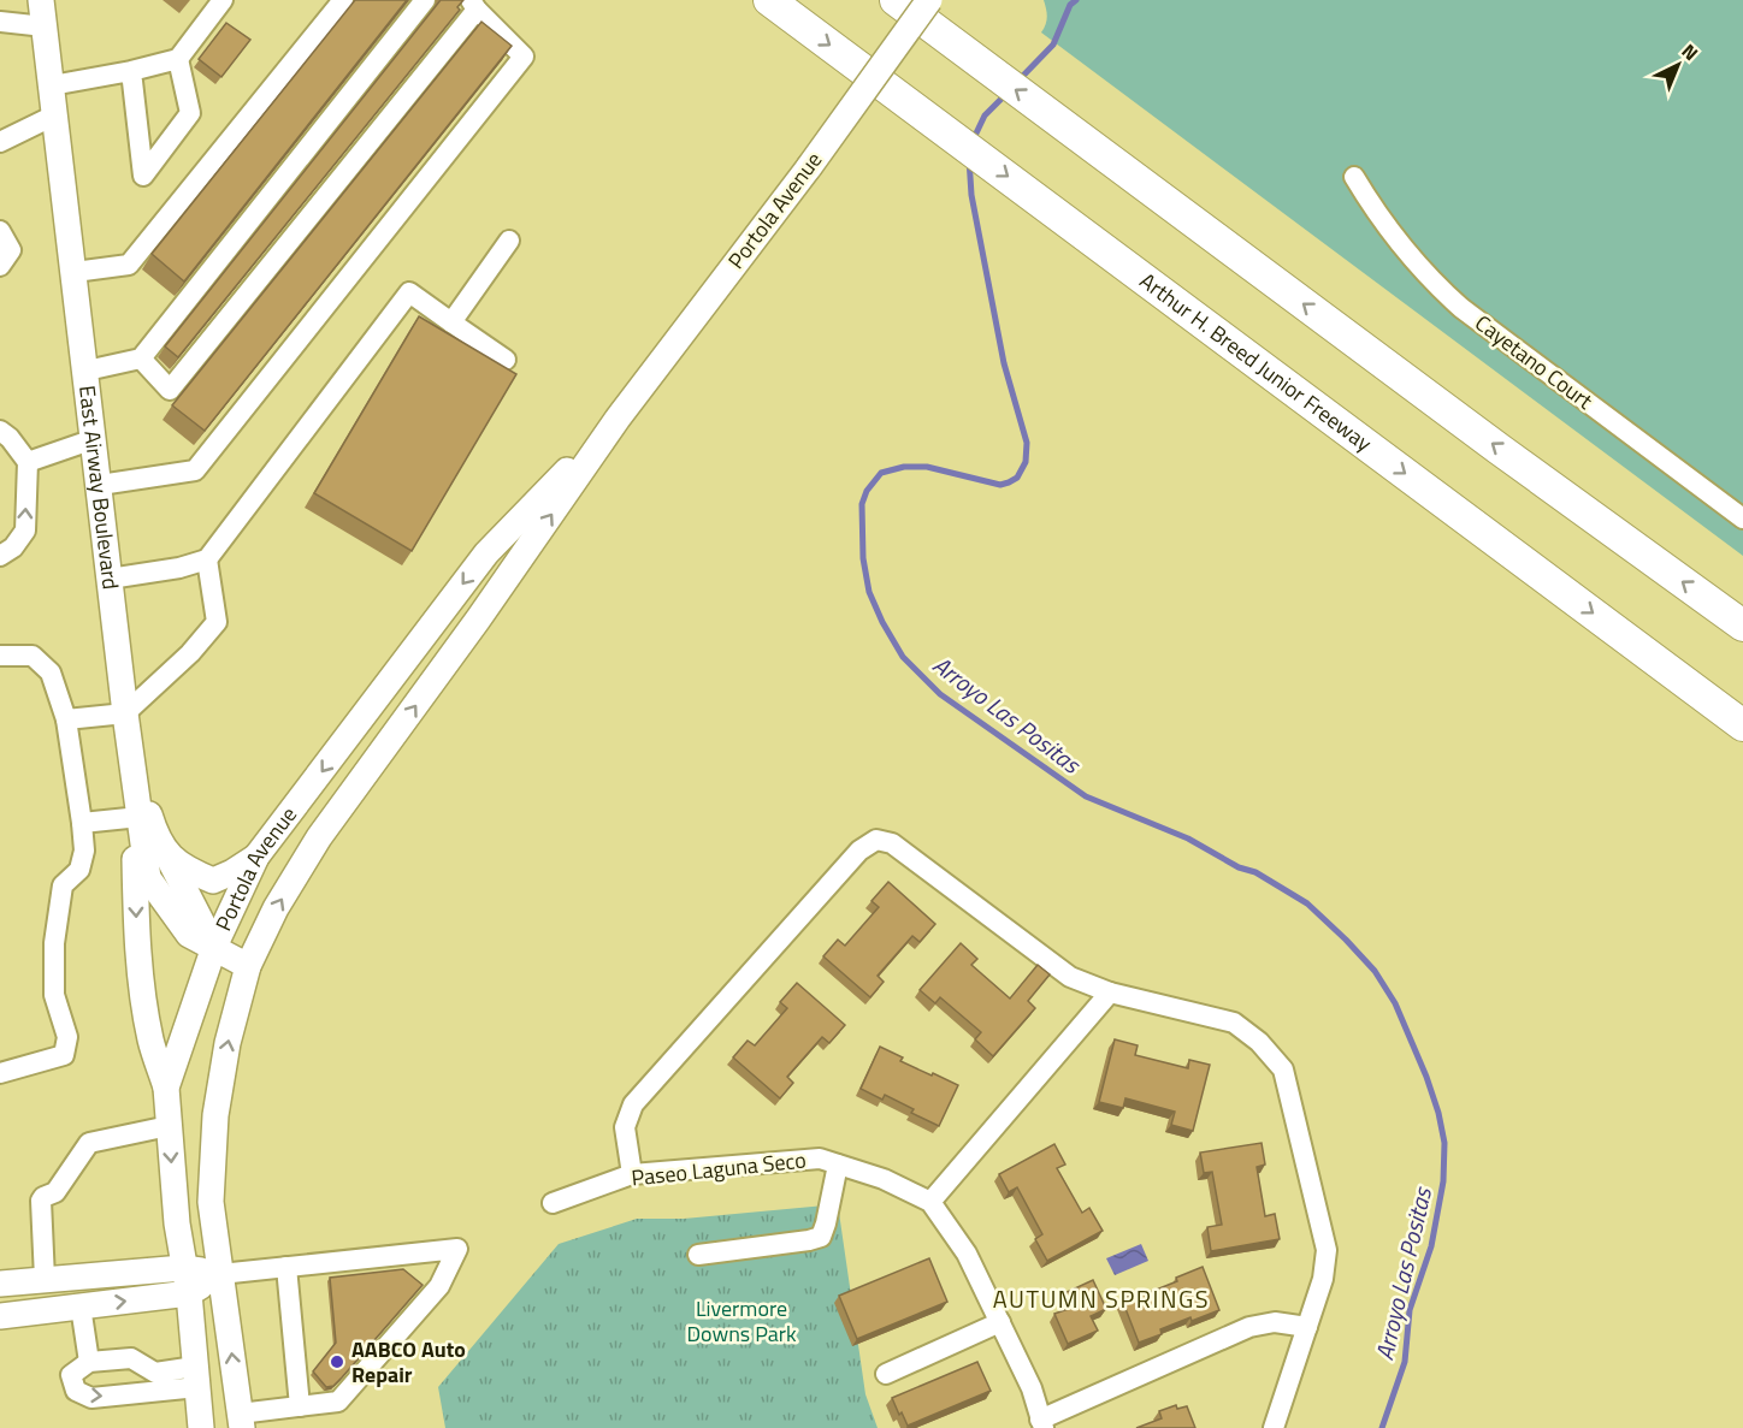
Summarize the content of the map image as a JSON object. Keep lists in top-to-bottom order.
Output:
{
  "streets": {
    "highway": ["Arthur H. Breed Junior Freeway"],
    "main road": ["Portola Avenue", "East Airway Boulevard"],
    "street": ["Cayetano Court", "Paseo Laguna Seco"]
  },
  "districts": ["AUTUMN SPRINGS"],
  "water": ["Arroyo Las Positas"],
  "parks": ["Livermore Downs Park"],
  "places": ["AABCO Auto Repair"],
  "north": "top right"
}
